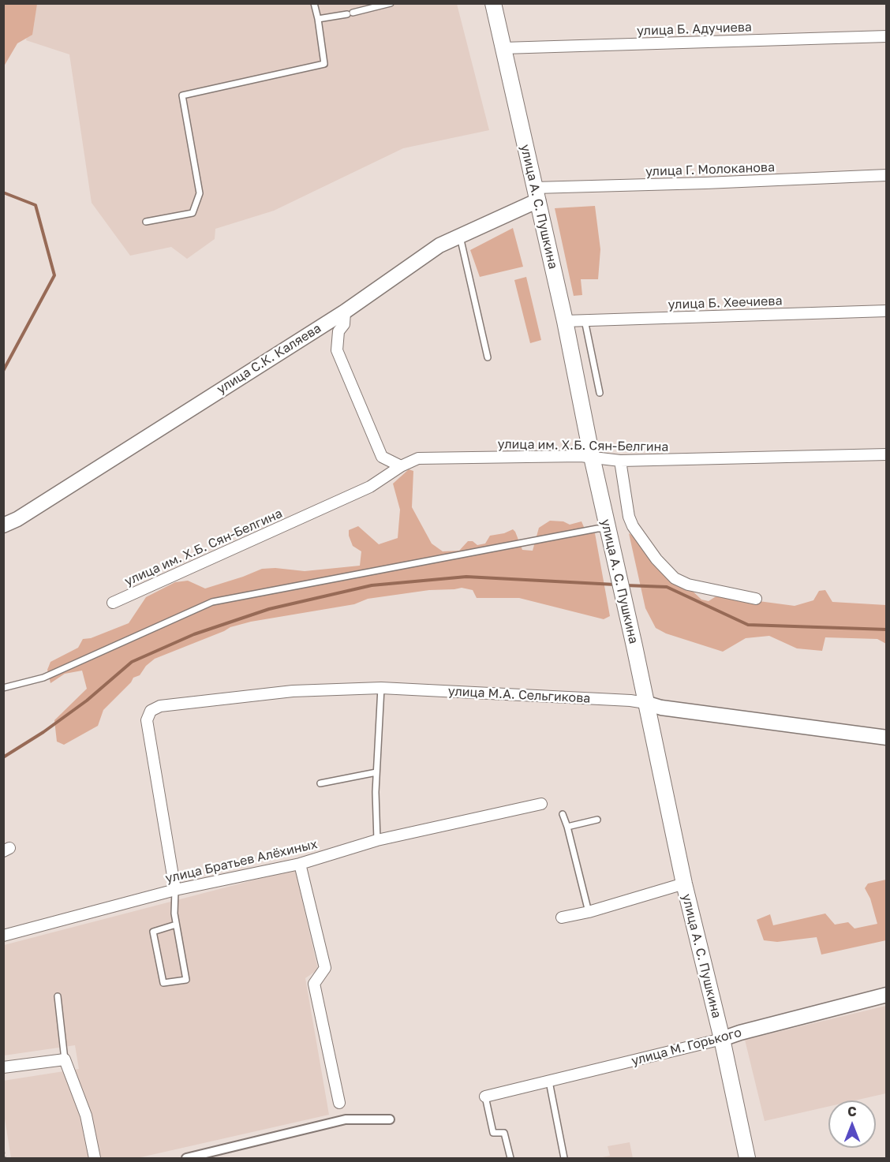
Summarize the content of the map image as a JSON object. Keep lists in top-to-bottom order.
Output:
{
  "streets": {
    "main road": ["улица А. С. Пушкина"],
    "street": [
      "улица Б. Адучиева",
      "улица Г. Молоканова",
      "улица Б. Хеечиева",
      "улица С.К. Каляева",
      "улица им. Х.Б. Сян-Белгина",
      "улица М.А. Сельгикова",
      "улица Братьев Алёхиных",
      "улица М. Горького"
    ]
  },
  "crossings": [
    ["улица Б. Адучиева", "улица А. С. Пушкина"],
    ["улица Г. Молоканова", "улица А. С. Пушкина"],
    ["улица Г. Молоканова", "улица С.К. Каляева"],
    ["улица А. С. Пушкина", "улица Б. Хеечиева"],
    ["улица А. С. Пушкина", "улица С.К. Каляева"],
    ["улица А. С. Пушкина", "улица им. Х.Б. Сян-Белгина"],
    ["улица А. С. Пушкина", "улица М.А. Сельгикова"],
    ["улица А. С. Пушкина", "улица М. Горького"],
    ["улица М.А. Сельгикова", "улица Братьев Алёхиных"]
  ],
  "north": "top"
}
